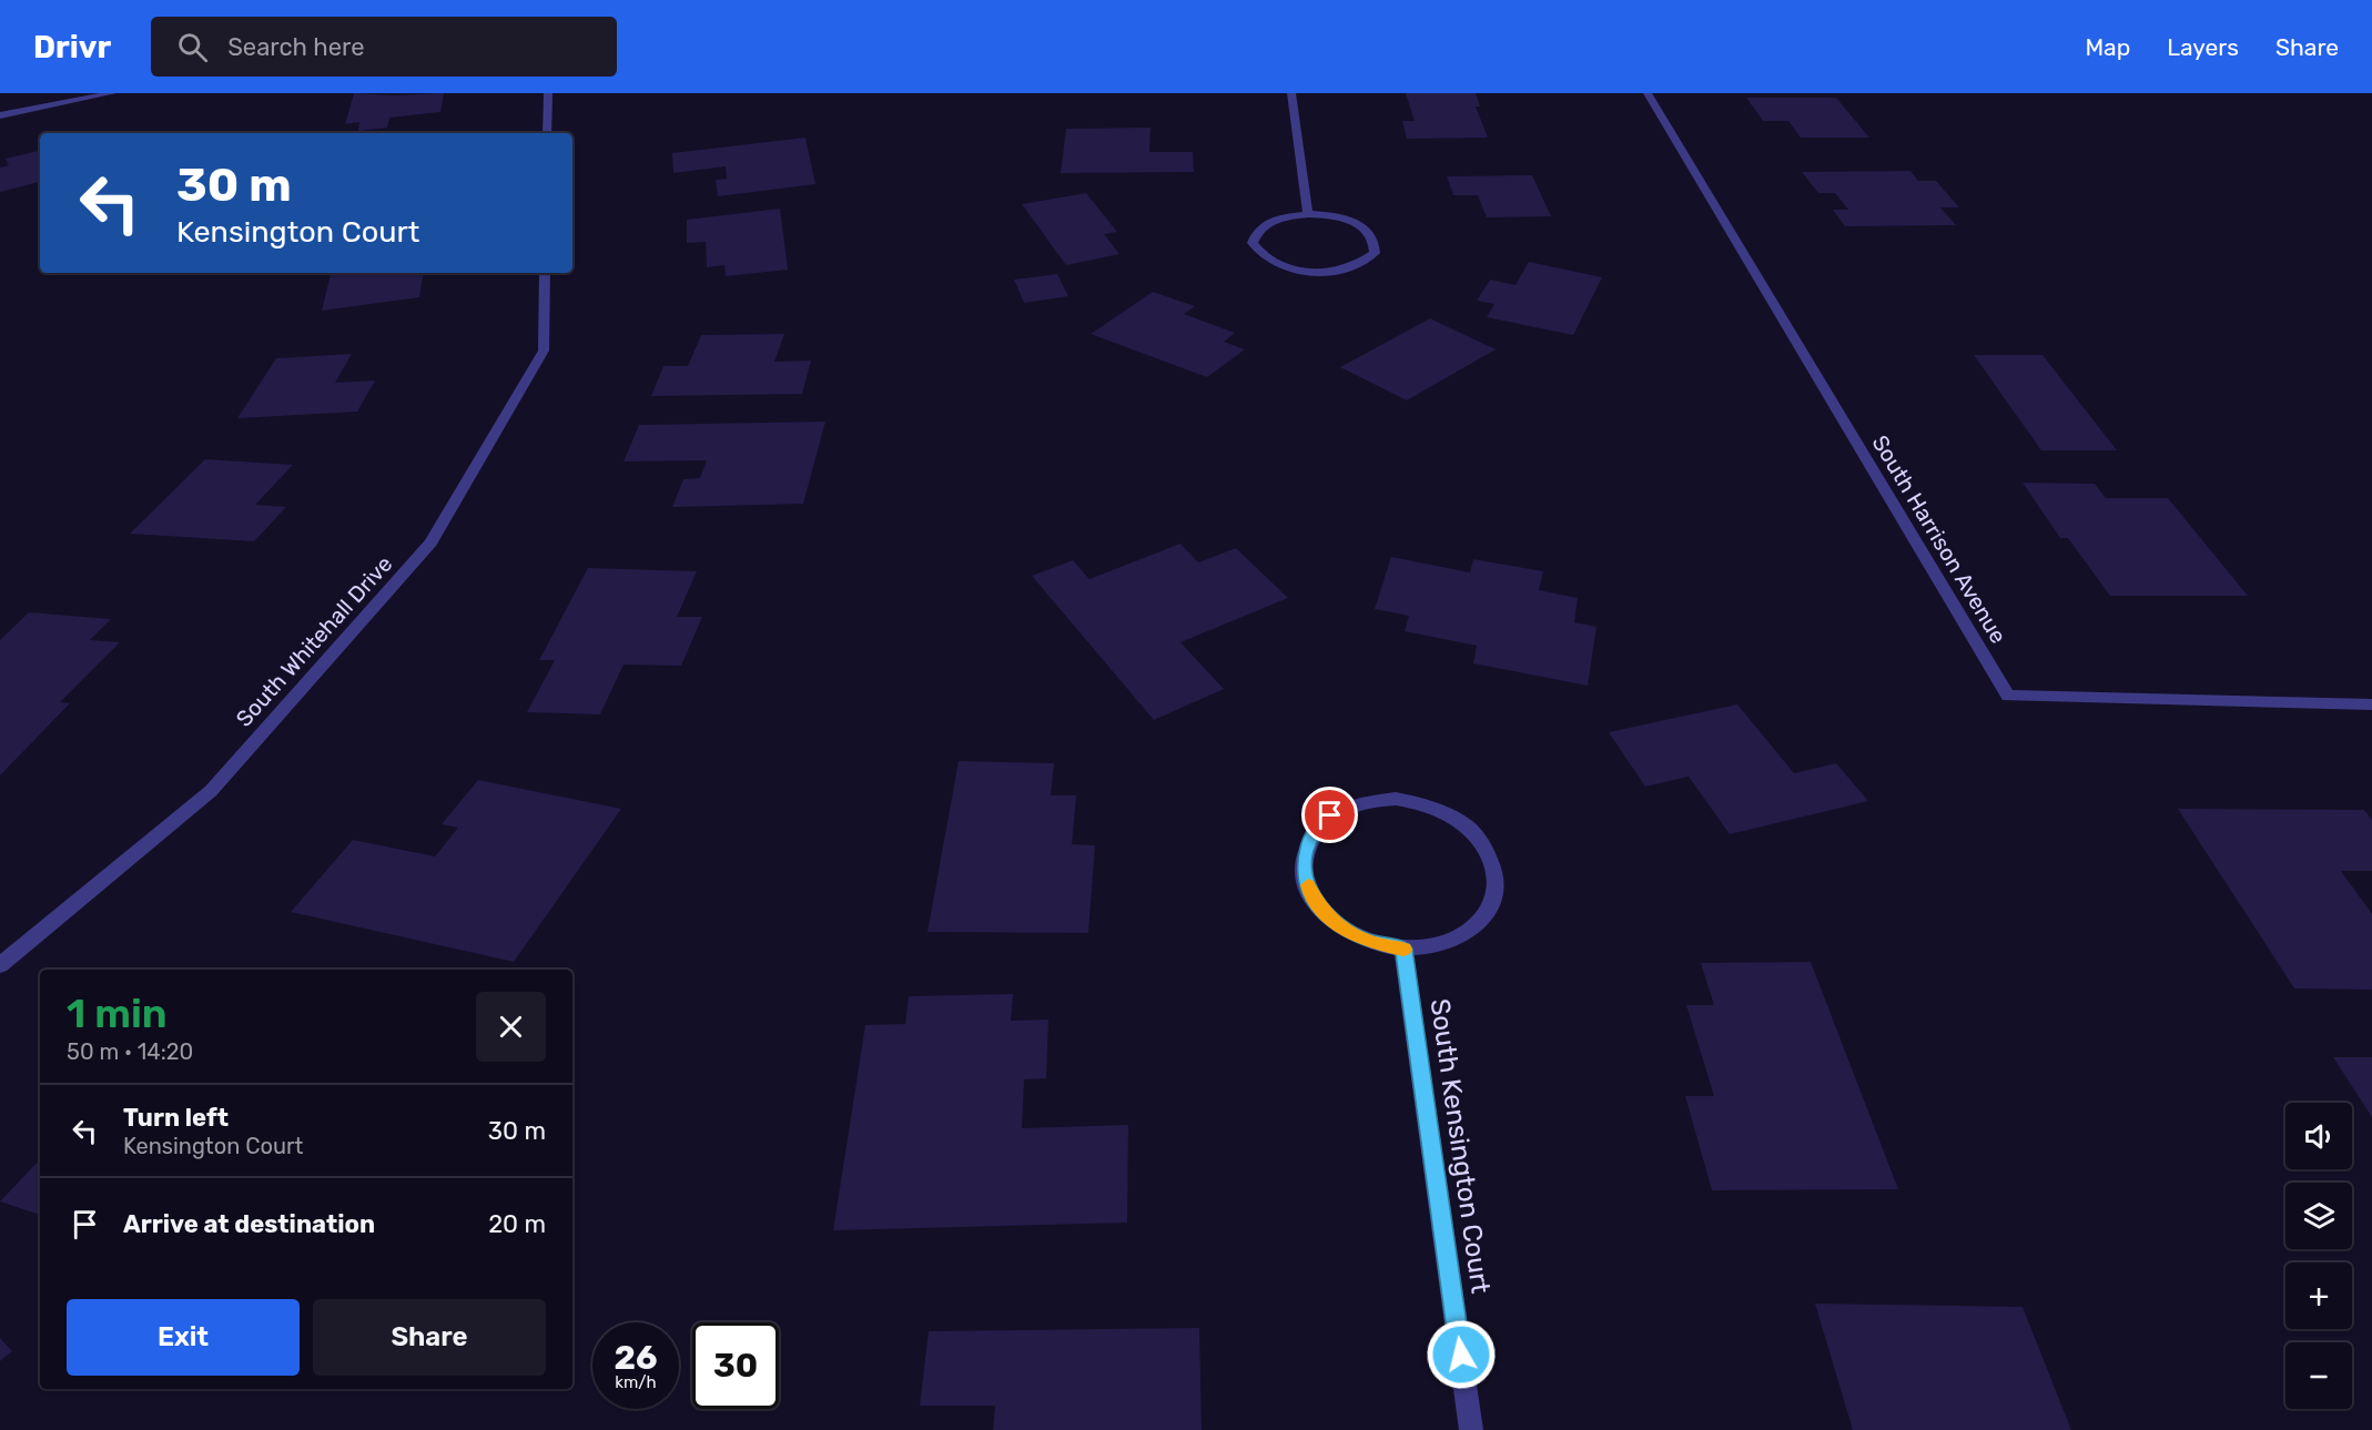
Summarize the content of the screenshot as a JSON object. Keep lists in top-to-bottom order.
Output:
{
  "streets": {
    "street": ["South Harrison Avenue", "South Whitehall Drive", "South Kensington Court"]
  },
  "page": {
    "header": "Drivr",
    "search": "Search here",
    "nav": ["Map", "Layers", "Share"],
    "turn": ["30 m", "Kensington Court"],
    "heading": ["1 min", "50 m · 14:20"],
    "list": [
      {
        "name": "Turn left",
        "note": "Kensington Court",
        "value": "30 m"
      },
      {
        "name": "Arrive at destination",
        "value": "20 m"
      }
    ],
    "map_buttons": ["+", "−"],
    "buttons": ["Exit", "Share"],
    "speed": "26 km/h",
    "limit": "30"
  }
}
